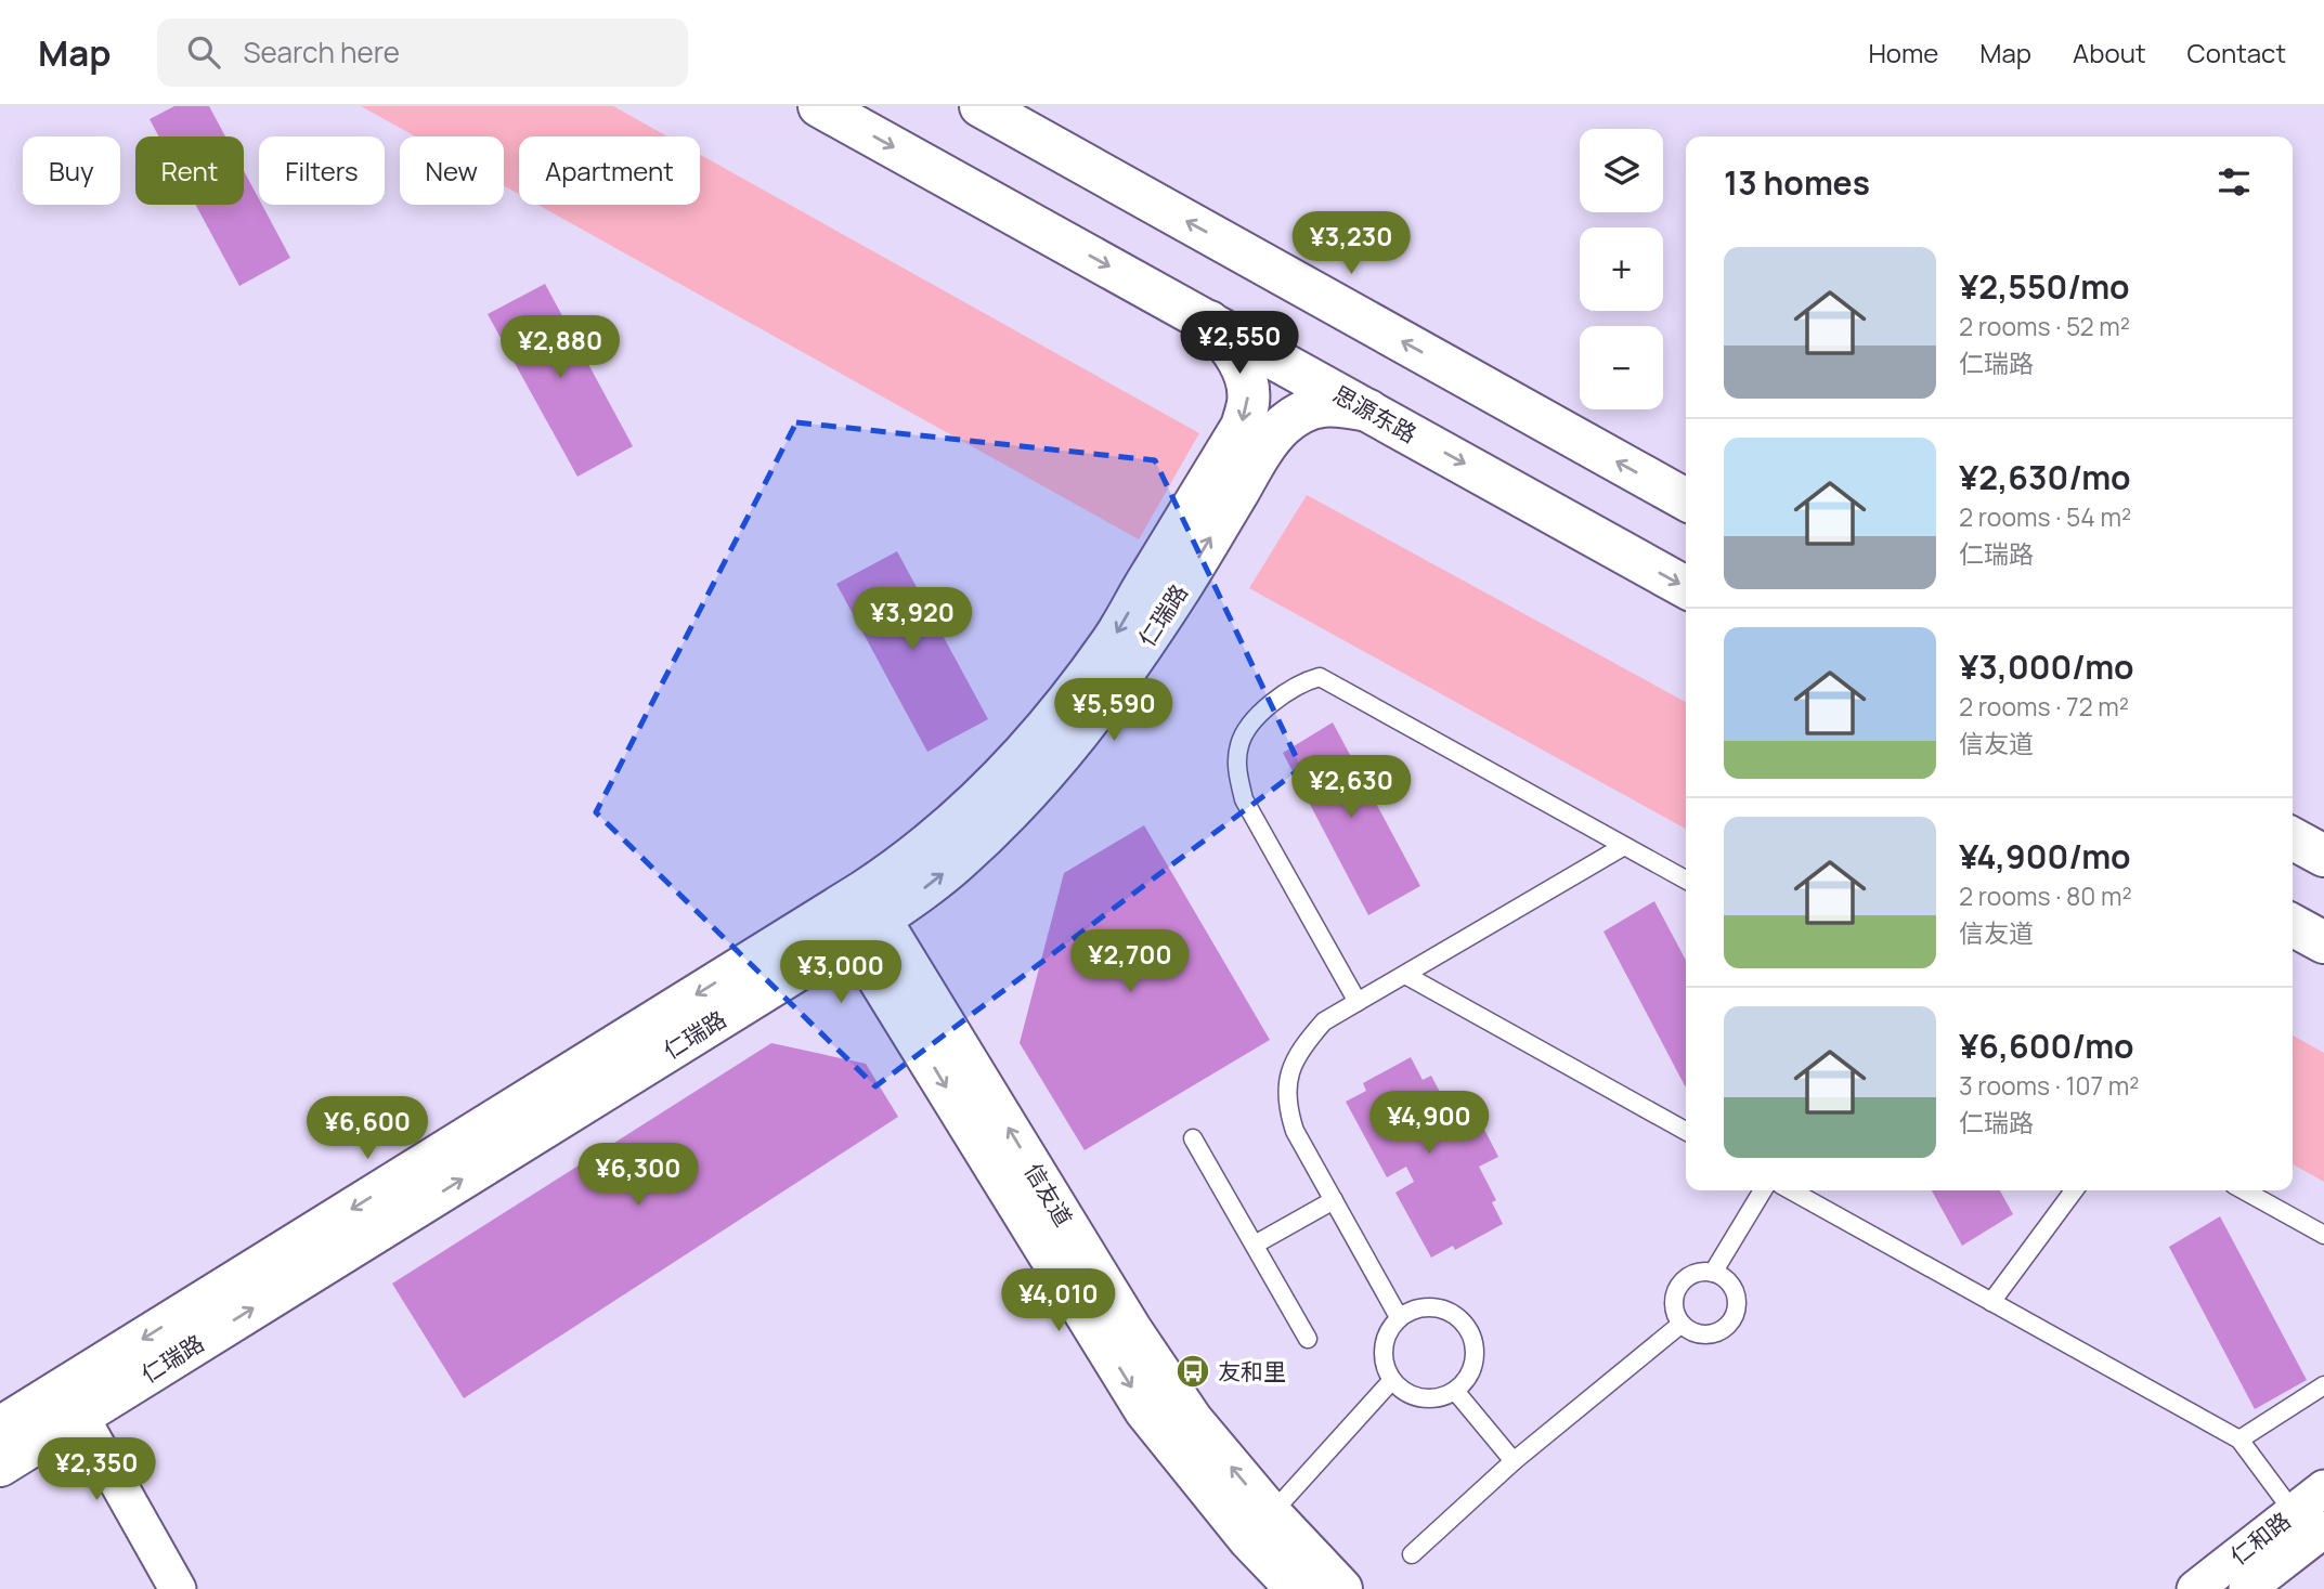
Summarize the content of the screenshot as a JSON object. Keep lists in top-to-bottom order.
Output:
{
  "streets": {
    "street": [
      "思源东路",
      "仁瑞路",
      "信友道",
      "仁和路"
    ]
  },
  "crossings": [
    ["思源东路", "仁瑞路"]
  ],
  "places": {
    "bus stop": ["友和里"]
  },
  "page": {
    "header": "Map",
    "search": "Search here",
    "nav": [
      "Home",
      "Map",
      "About",
      "Contact"
    ],
    "map_buttons": ["+", "−"],
    "chip": [
      "Buy",
      "Rent",
      "Filters",
      "New",
      "Apartment"
    ],
    "heading": "13 homes",
    "price": [
      "¥3,230",
      "¥2,550",
      "¥2,880",
      "¥3,920",
      "¥5,590",
      "¥2,630",
      "¥2,700",
      "¥3,000",
      "¥4,900",
      "¥6,600",
      "¥6,300",
      "¥4,010",
      "¥2,350"
    ],
    "list": [
      {
        "name": "¥2,550/mo",
        "note": "2 rooms · 52 m² · 仁瑞路"
      },
      {
        "name": "¥2,630/mo",
        "note": "2 rooms · 54 m² · 仁瑞路"
      },
      {
        "name": "¥3,000/mo",
        "note": "2 rooms · 72 m² · 信友道"
      },
      {
        "name": "¥4,900/mo",
        "note": "2 rooms · 80 m² · 信友道"
      },
      {
        "name": "¥6,600/mo",
        "note": "3 rooms · 107 m² · 仁瑞路"
      }
    ]
  }
}
